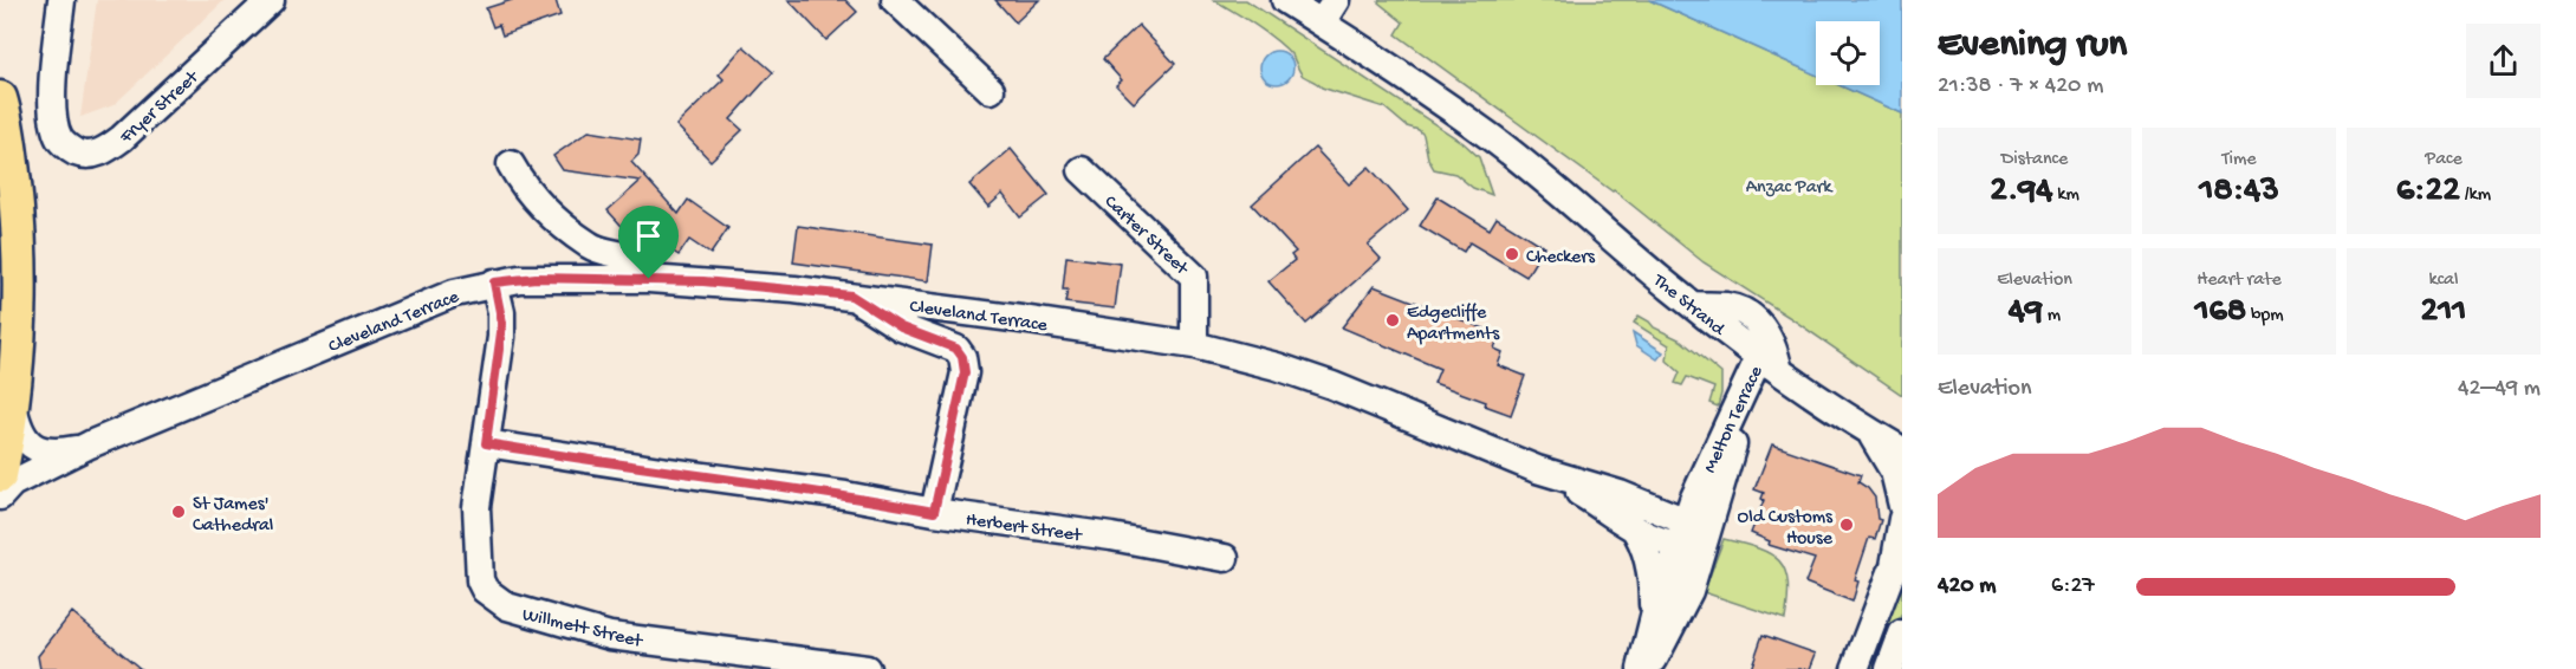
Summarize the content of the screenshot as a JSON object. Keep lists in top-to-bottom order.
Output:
{
  "streets": {
    "street": [
      "Fryer Street",
      "Carter Street",
      "The Strand",
      "Cleveland Terrace",
      "Melton Terrace",
      "Herbert Street",
      "Willmett Street"
    ]
  },
  "crossings": [
    ["Carter Street", "Cleveland Terrace"],
    ["The Strand", "Melton Terrace"],
    ["Cleveland Terrace", "Melton Terrace"],
    ["Herbert Street", "Willmett Street"]
  ],
  "parks": ["Anzac Park"],
  "places": [
    "Checkers",
    "Edgecliffe Apartments",
    "St James' Cathedral",
    "Old Customs House"
  ],
  "page": {
    "heading": ["Evening run", "21:38 · 7 × 420 m"],
    "stats": [
      ["Distance", "2.94 km"],
      ["Time", "18:43"],
      ["Pace", "6:22 /km"],
      ["Elevation", "49 m"],
      ["Heart rate", "168 bpm"],
      ["kcal", "211"]
    ],
    "chart": ["Elevation", "42–49 m"],
    "list": [
      {
        "name": "420 m",
        "note": "6:27"
      }
    ]
  }
}
